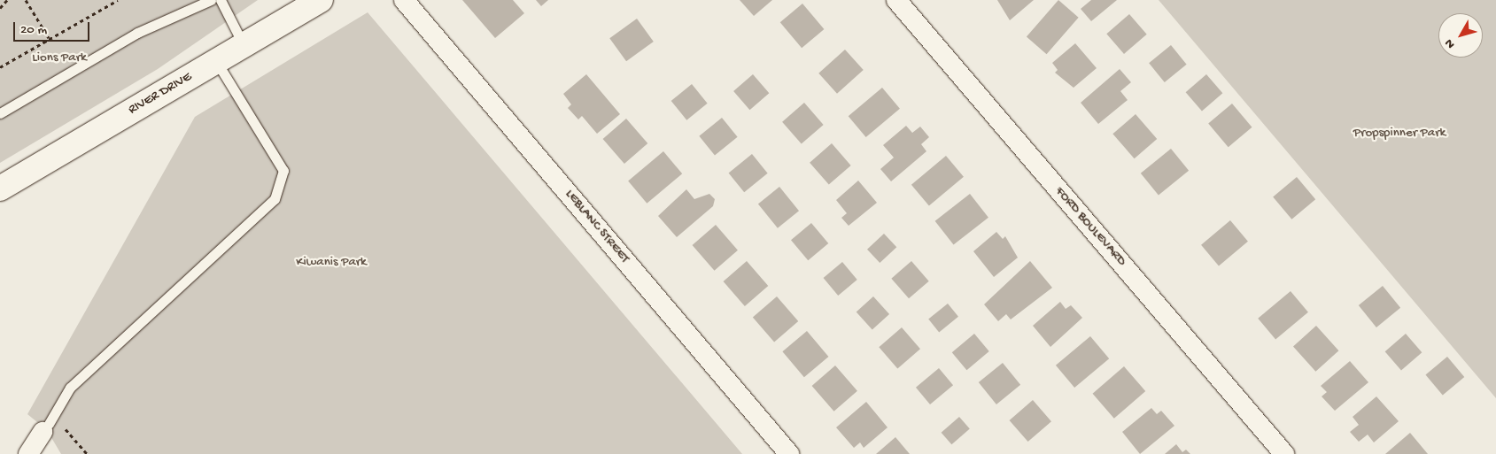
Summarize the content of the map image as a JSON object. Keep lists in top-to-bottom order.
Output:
{
  "streets": {
    "street": ["RIVER DRIVE", "LEBLANC STREET", "FORD BOULEVARD"]
  },
  "parks": ["Lions Park", "Propspinner Park", "Kiwanis Park"],
  "scale_bar": "20 m",
  "north": "bottom left"
}
